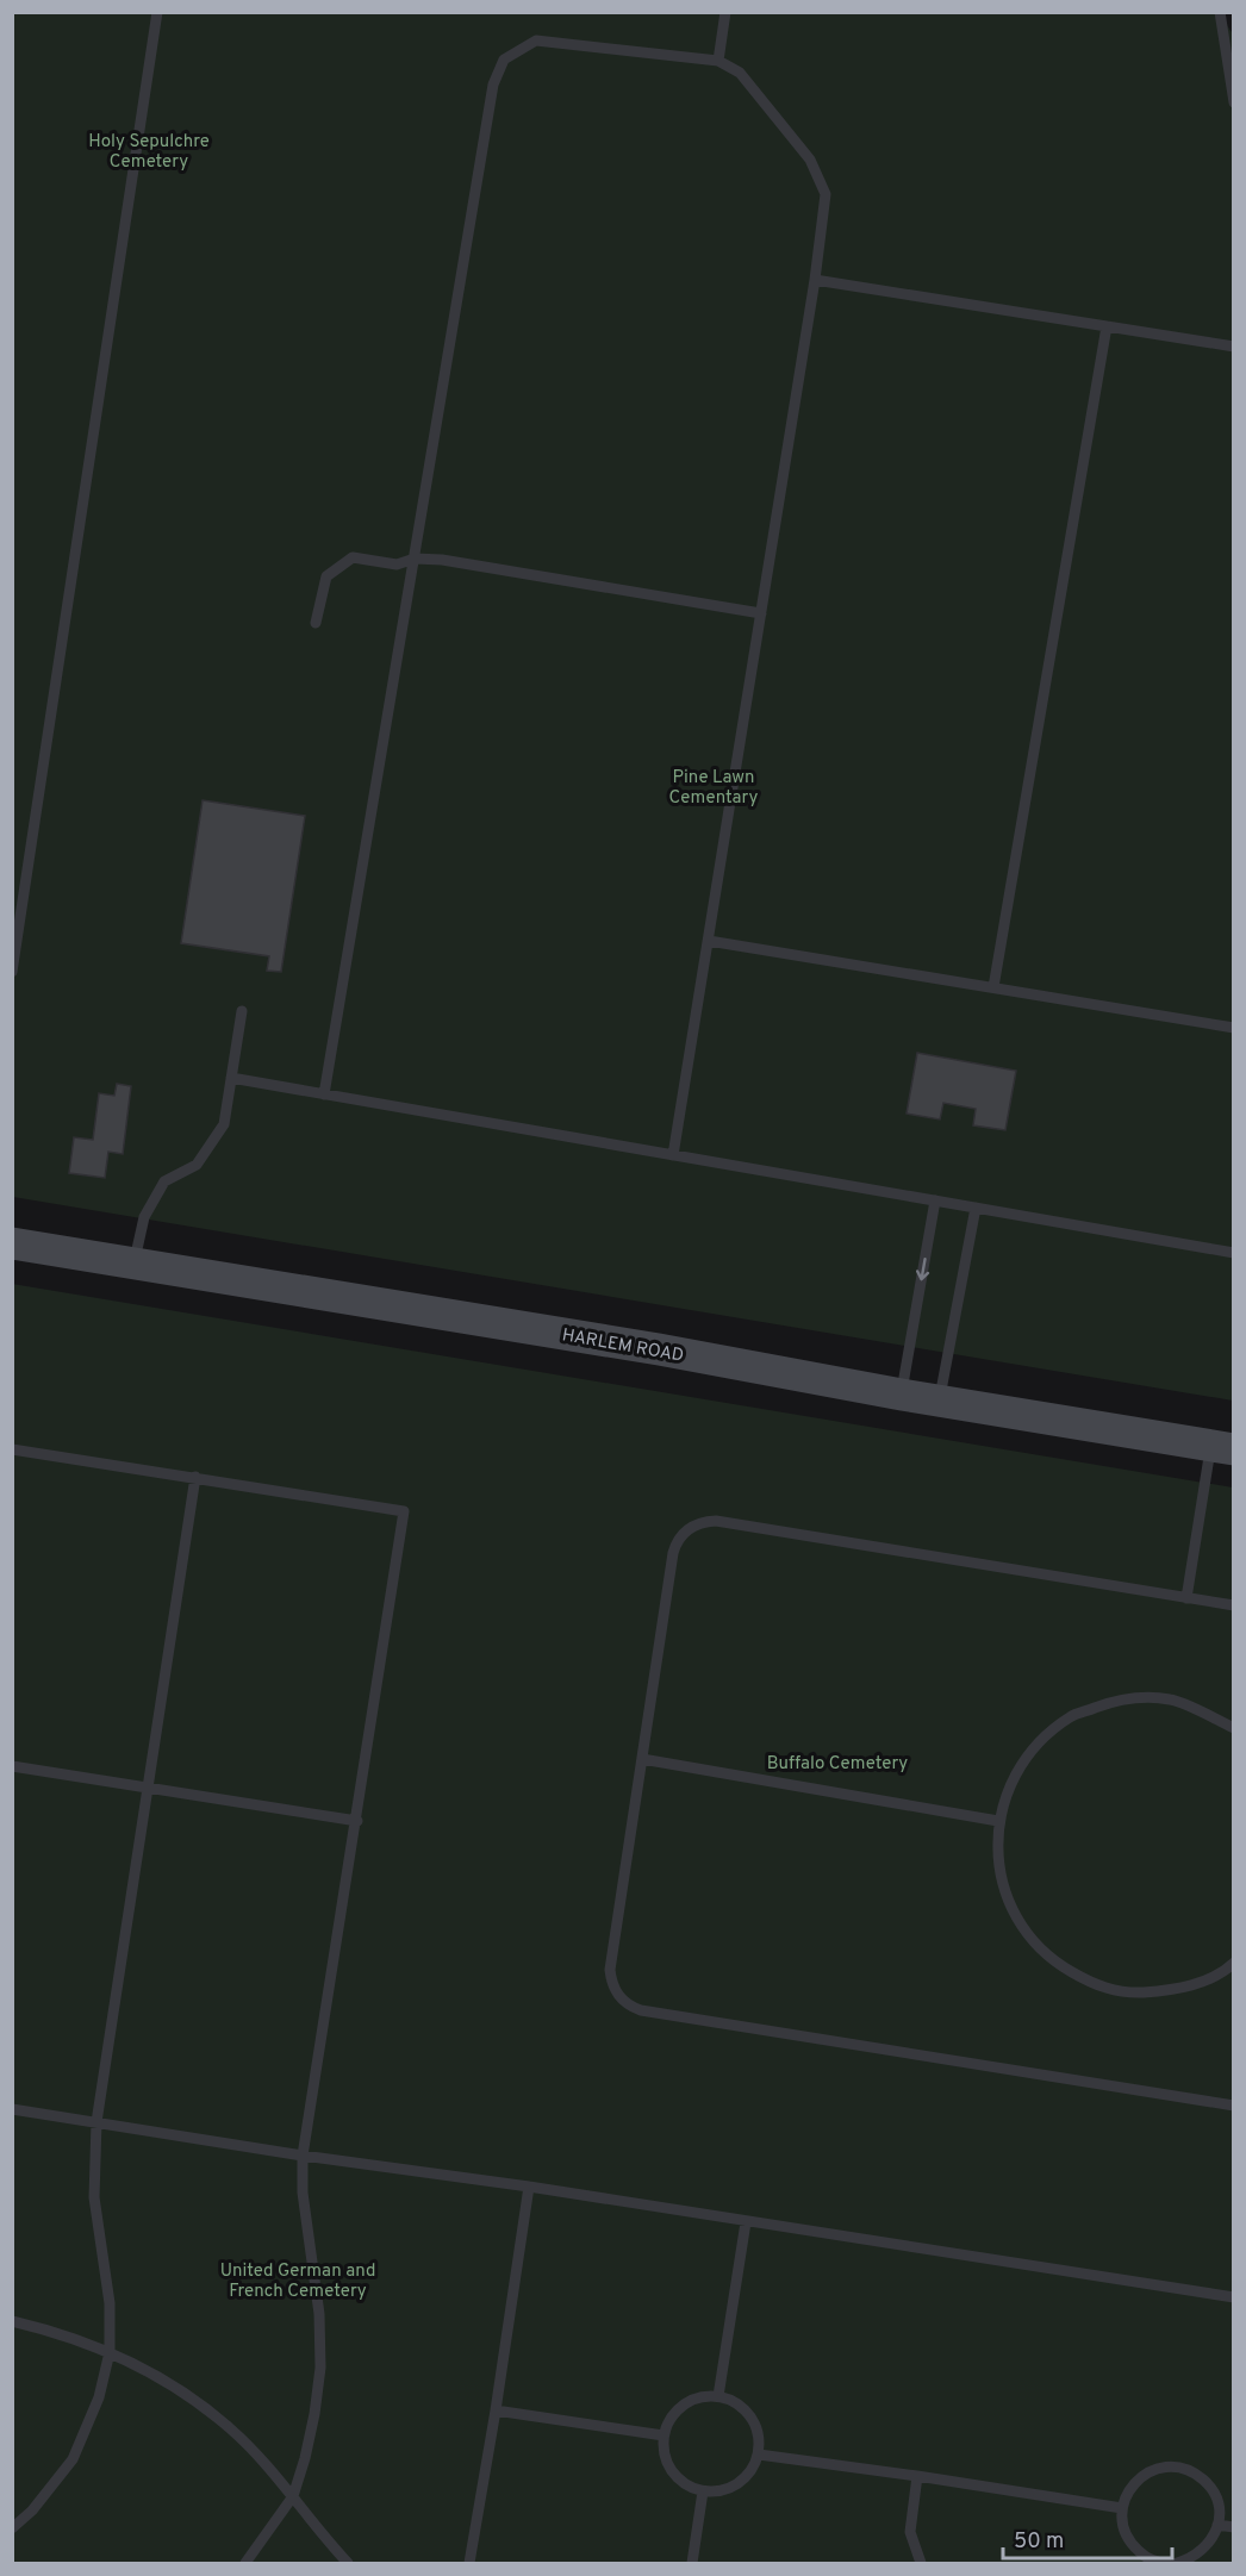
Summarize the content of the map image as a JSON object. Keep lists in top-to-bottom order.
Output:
{
  "streets": {
    "main road": ["HARLEM ROAD"]
  },
  "parks": [
    "Holy Sepulchre Cemetery",
    "Pine Lawn Cementary",
    "Buffalo Cemetery",
    "United German and French Cemetery"
  ],
  "scale_bar": "50 m"
}
